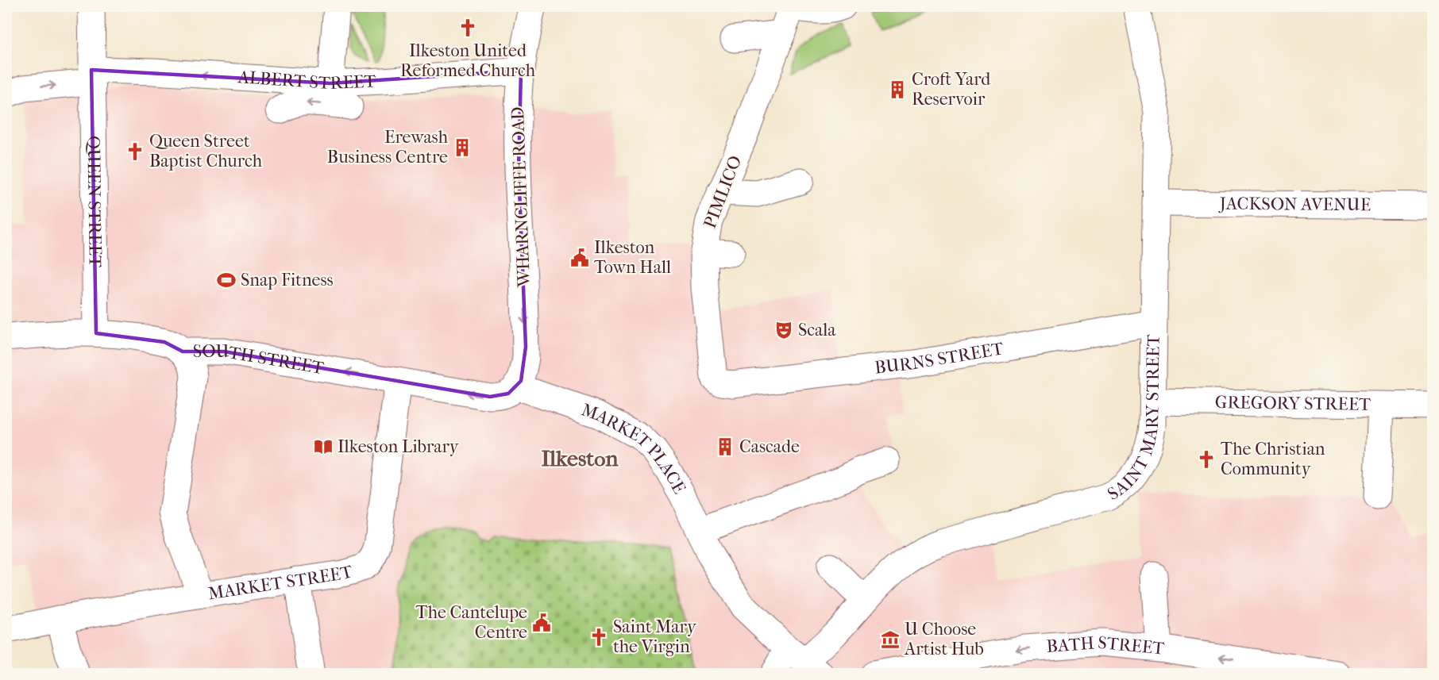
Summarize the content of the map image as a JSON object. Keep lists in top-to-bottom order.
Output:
{
  "streets": {
    "street": [
      "ALBERT STREET",
      "PIMLICO",
      "WHARNCLIFFE ROAD",
      "QUEEN STREET",
      "JACKSON AVENUE",
      "BURNS STREET",
      "SOUTH STREET",
      "GREGORY STREET",
      "SAINT MARY STREET",
      "MARKET PLACE",
      "MARKET STREET",
      "BATH STREET"
    ]
  },
  "crossings": [
    ["ALBERT STREET", "WHARNCLIFFE ROAD"],
    ["ALBERT STREET", "QUEEN STREET"],
    ["PIMLICO", "BURNS STREET"],
    ["WHARNCLIFFE ROAD", "MARKET PLACE"],
    ["QUEEN STREET", "SOUTH STREET"],
    ["JACKSON AVENUE", "SAINT MARY STREET"],
    ["BURNS STREET", "SAINT MARY STREET"],
    ["SOUTH STREET", "MARKET STREET"],
    ["GREGORY STREET", "SAINT MARY STREET"],
    ["SAINT MARY STREET", "MARKET PLACE"]
  ],
  "one_way": ["WHARNCLIFFE ROAD", "SOUTH STREET", "BATH STREET"],
  "districts": ["Ilkeston"],
  "places": {
    "church": [
      "Ilkeston United Reformed Church",
      "Queen Street Baptist Church",
      "The Christian Community",
      "Saint Mary the Virgin"
    ],
    "building": ["Croft Yard Reservoir", "Erewash Business Centre", "Cascade"],
    "public building": ["Ilkeston Town Hall", "The Cantelupe Centre"],
    "sports": ["Snap Fitness"],
    "theatre": ["Scala"],
    "library": ["Ilkeston Library"],
    "museum": ["U Choose Artist Hub"]
  }
}
